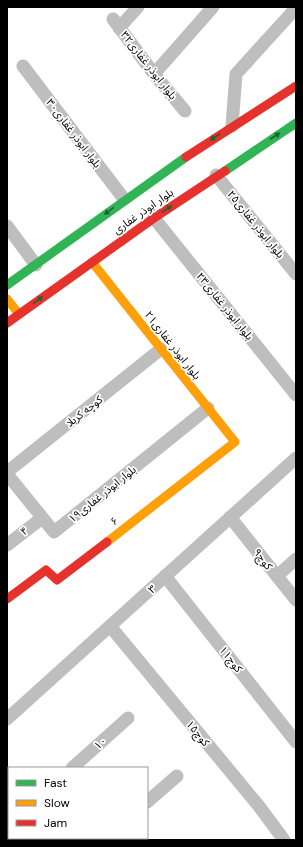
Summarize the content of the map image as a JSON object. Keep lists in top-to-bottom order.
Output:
{
  "streets": {
    "main road": ["بلوار ابوذر غفاری", "۲۱بلوار ابوذر غفاری", "۶"],
    "street": [
      "بلوار ابوذر غفاری۳۲",
      "بلوار ابوذر غفاری۳۰",
      "بلوار ابوذر غفاری۲۵",
      "بلوار ابوذر غفاری۲۳",
      "کوچه کربلا",
      "بلوار ابوذر غفاری۱۹",
      "۴",
      "۹کوچ",
      "۳",
      "۱۱کوچ",
      "۱۵کوچ",
      "۱۰"
    ]
  },
  "crossings": [
    ["بلوار ابوذر غفاری۳۰", "بلوار ابوذر غفاری"],
    ["بلوار ابوذر غفاری", "بلوار ابوذر غفاری۲۵"],
    ["بلوار ابوذر غفاری", "بلوار ابوذر غفاری۲۳"],
    ["بلوار ابوذر غفاری", "۲۱بلوار ابوذر غفاری"],
    ["۲۱بلوار ابوذر غفاری", "کوچه کربلا"],
    ["۲۱بلوار ابوذر غفاری", "بلوار ابوذر غفاری۱۹"],
    ["۲۱بلوار ابوذر غفاری", "۶"],
    ["کوچه کربلا", "بلوار ابوذر غفاری۱۹"],
    ["بلوار ابوذر غفاری۱۹", "۴"],
    ["۹کوچ", "۳"],
    ["۳", "۱۱کوچ"],
    ["۳", "۱۵کوچ"]
  ],
  "legend": ["Fast", "Slow", "Jam"]
}
